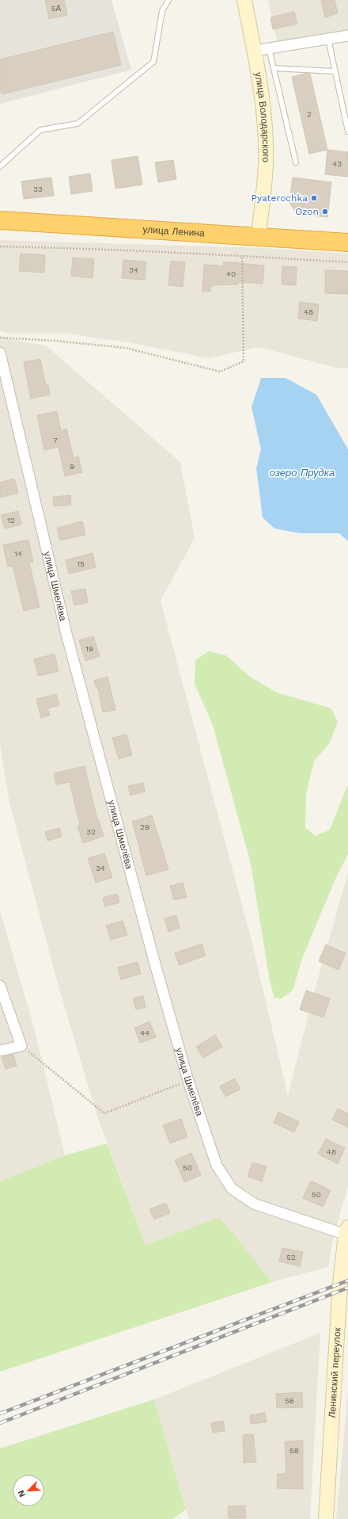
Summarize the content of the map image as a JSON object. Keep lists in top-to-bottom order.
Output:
{
  "streets": {
    "highway": ["улица Ленина"],
    "main road": ["улица Володарского", "Ленинский переулок"],
    "street": ["улица Шмелёва"]
  },
  "crossings": [
    ["улица Володарского", "улица Ленина"],
    ["улица Шмелёва", "Ленинский переулок"]
  ],
  "water": ["озеро Прудка"],
  "places": ["Pyaterochka", "Ozon"],
  "house_numbers": [
    "5А",
    "2",
    "43",
    "33",
    "34",
    "40",
    "48",
    "7",
    "9",
    "12",
    "14",
    "15",
    "19",
    "29",
    "32",
    "34",
    "44",
    "48",
    "50",
    "50",
    "52",
    "56",
    "58"
  ],
  "north": "bottom left"
}
